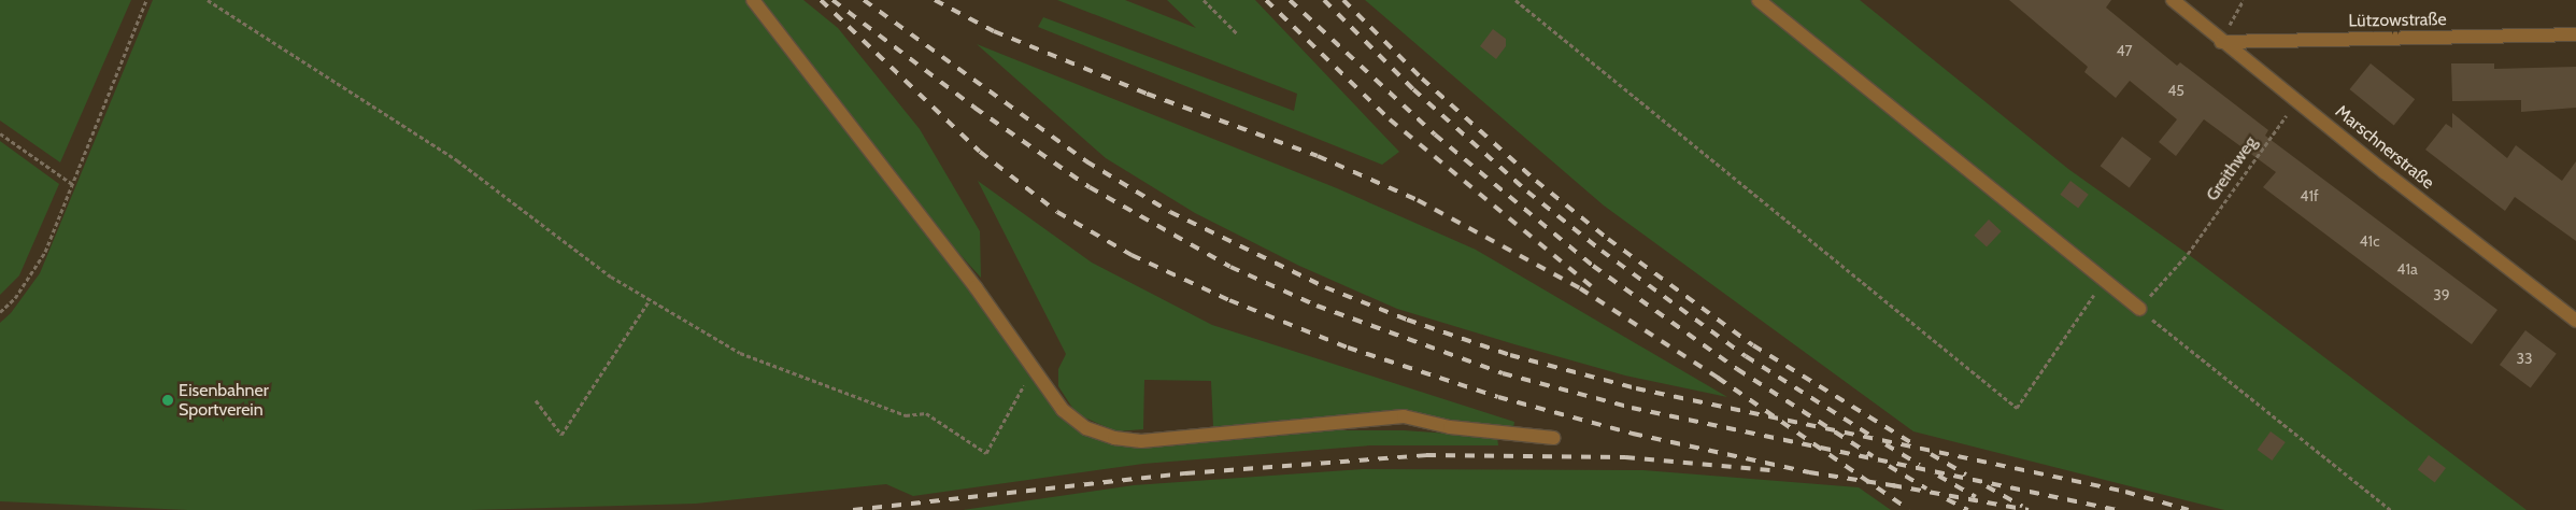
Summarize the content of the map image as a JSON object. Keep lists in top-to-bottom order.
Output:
{
  "streets": {
    "street": ["Lützowstraße", "Marschnerstraße"],
    "path": ["Greithweg"]
  },
  "crossings": [
    ["Lützowstraße", "Marschnerstraße"],
    ["Marschnerstraße", "Greithweg"]
  ],
  "places": ["Eisenbahner Sportverein"],
  "house_numbers": [
    "47",
    "45",
    "41f",
    "41c",
    "41a",
    "39",
    "33"
  ]
}
